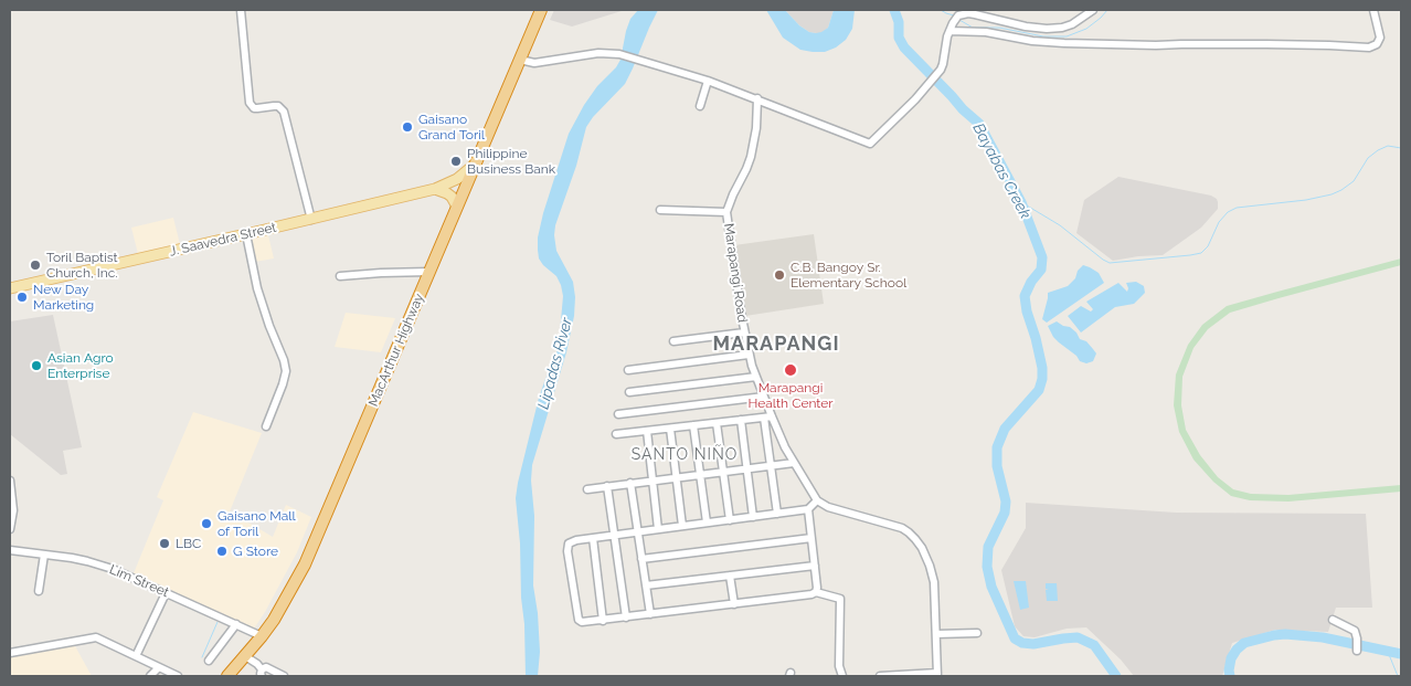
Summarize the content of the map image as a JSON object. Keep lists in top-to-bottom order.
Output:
{
  "streets": {
    "highway": ["MacArthur Highway"],
    "main road": ["J. Saavedra Street"],
    "street": ["Marapangi Road", "Lim Street"]
  },
  "crossings": [
    ["J. Saavedra Street", "MacArthur Highway"],
    ["MacArthur Highway", "Lim Street"]
  ],
  "districts": ["MARAPANGI", "SANTO NIÑO"],
  "water": ["Bayabas Creek", "Lipadas River"],
  "places": [
    "Gaisano Grand Toril",
    "Philippine Business Bank",
    "Toril Baptist Church, Inc.",
    "C.B. Bangoy Sr. Elementary School",
    "New Day Marketing",
    "Asian Agro Enterprise",
    "Marapangi Health Center",
    "Gaisano Mall of Toril",
    "LBC",
    "G Store"
  ]
}
